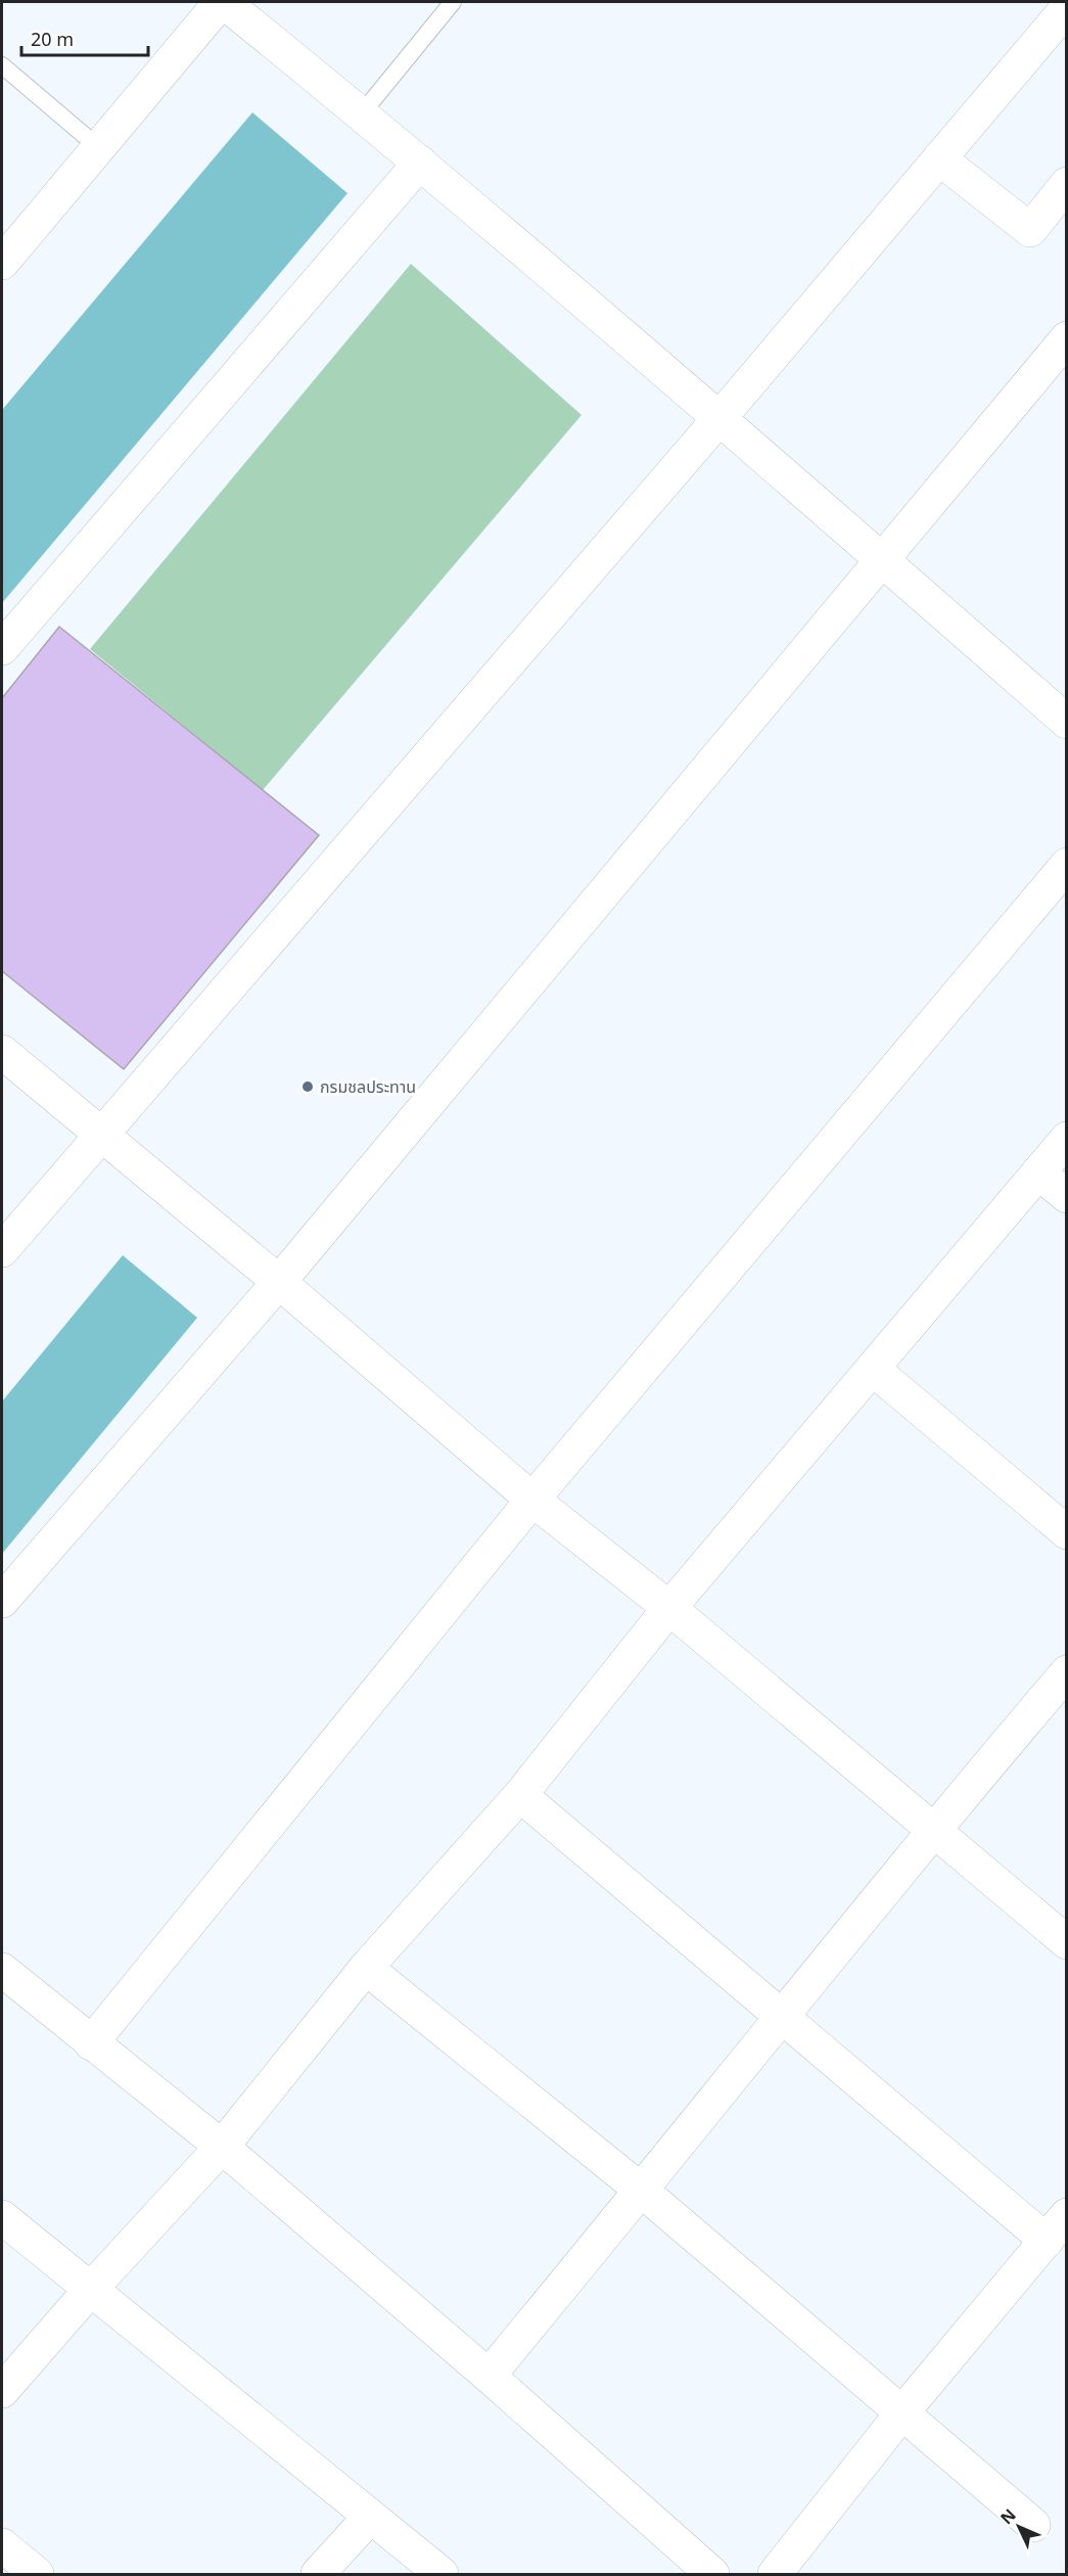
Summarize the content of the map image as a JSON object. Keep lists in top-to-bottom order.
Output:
{
  "places": ["กรมชลประทาน"],
  "scale_bar": "20 m",
  "north": "top left"
}
